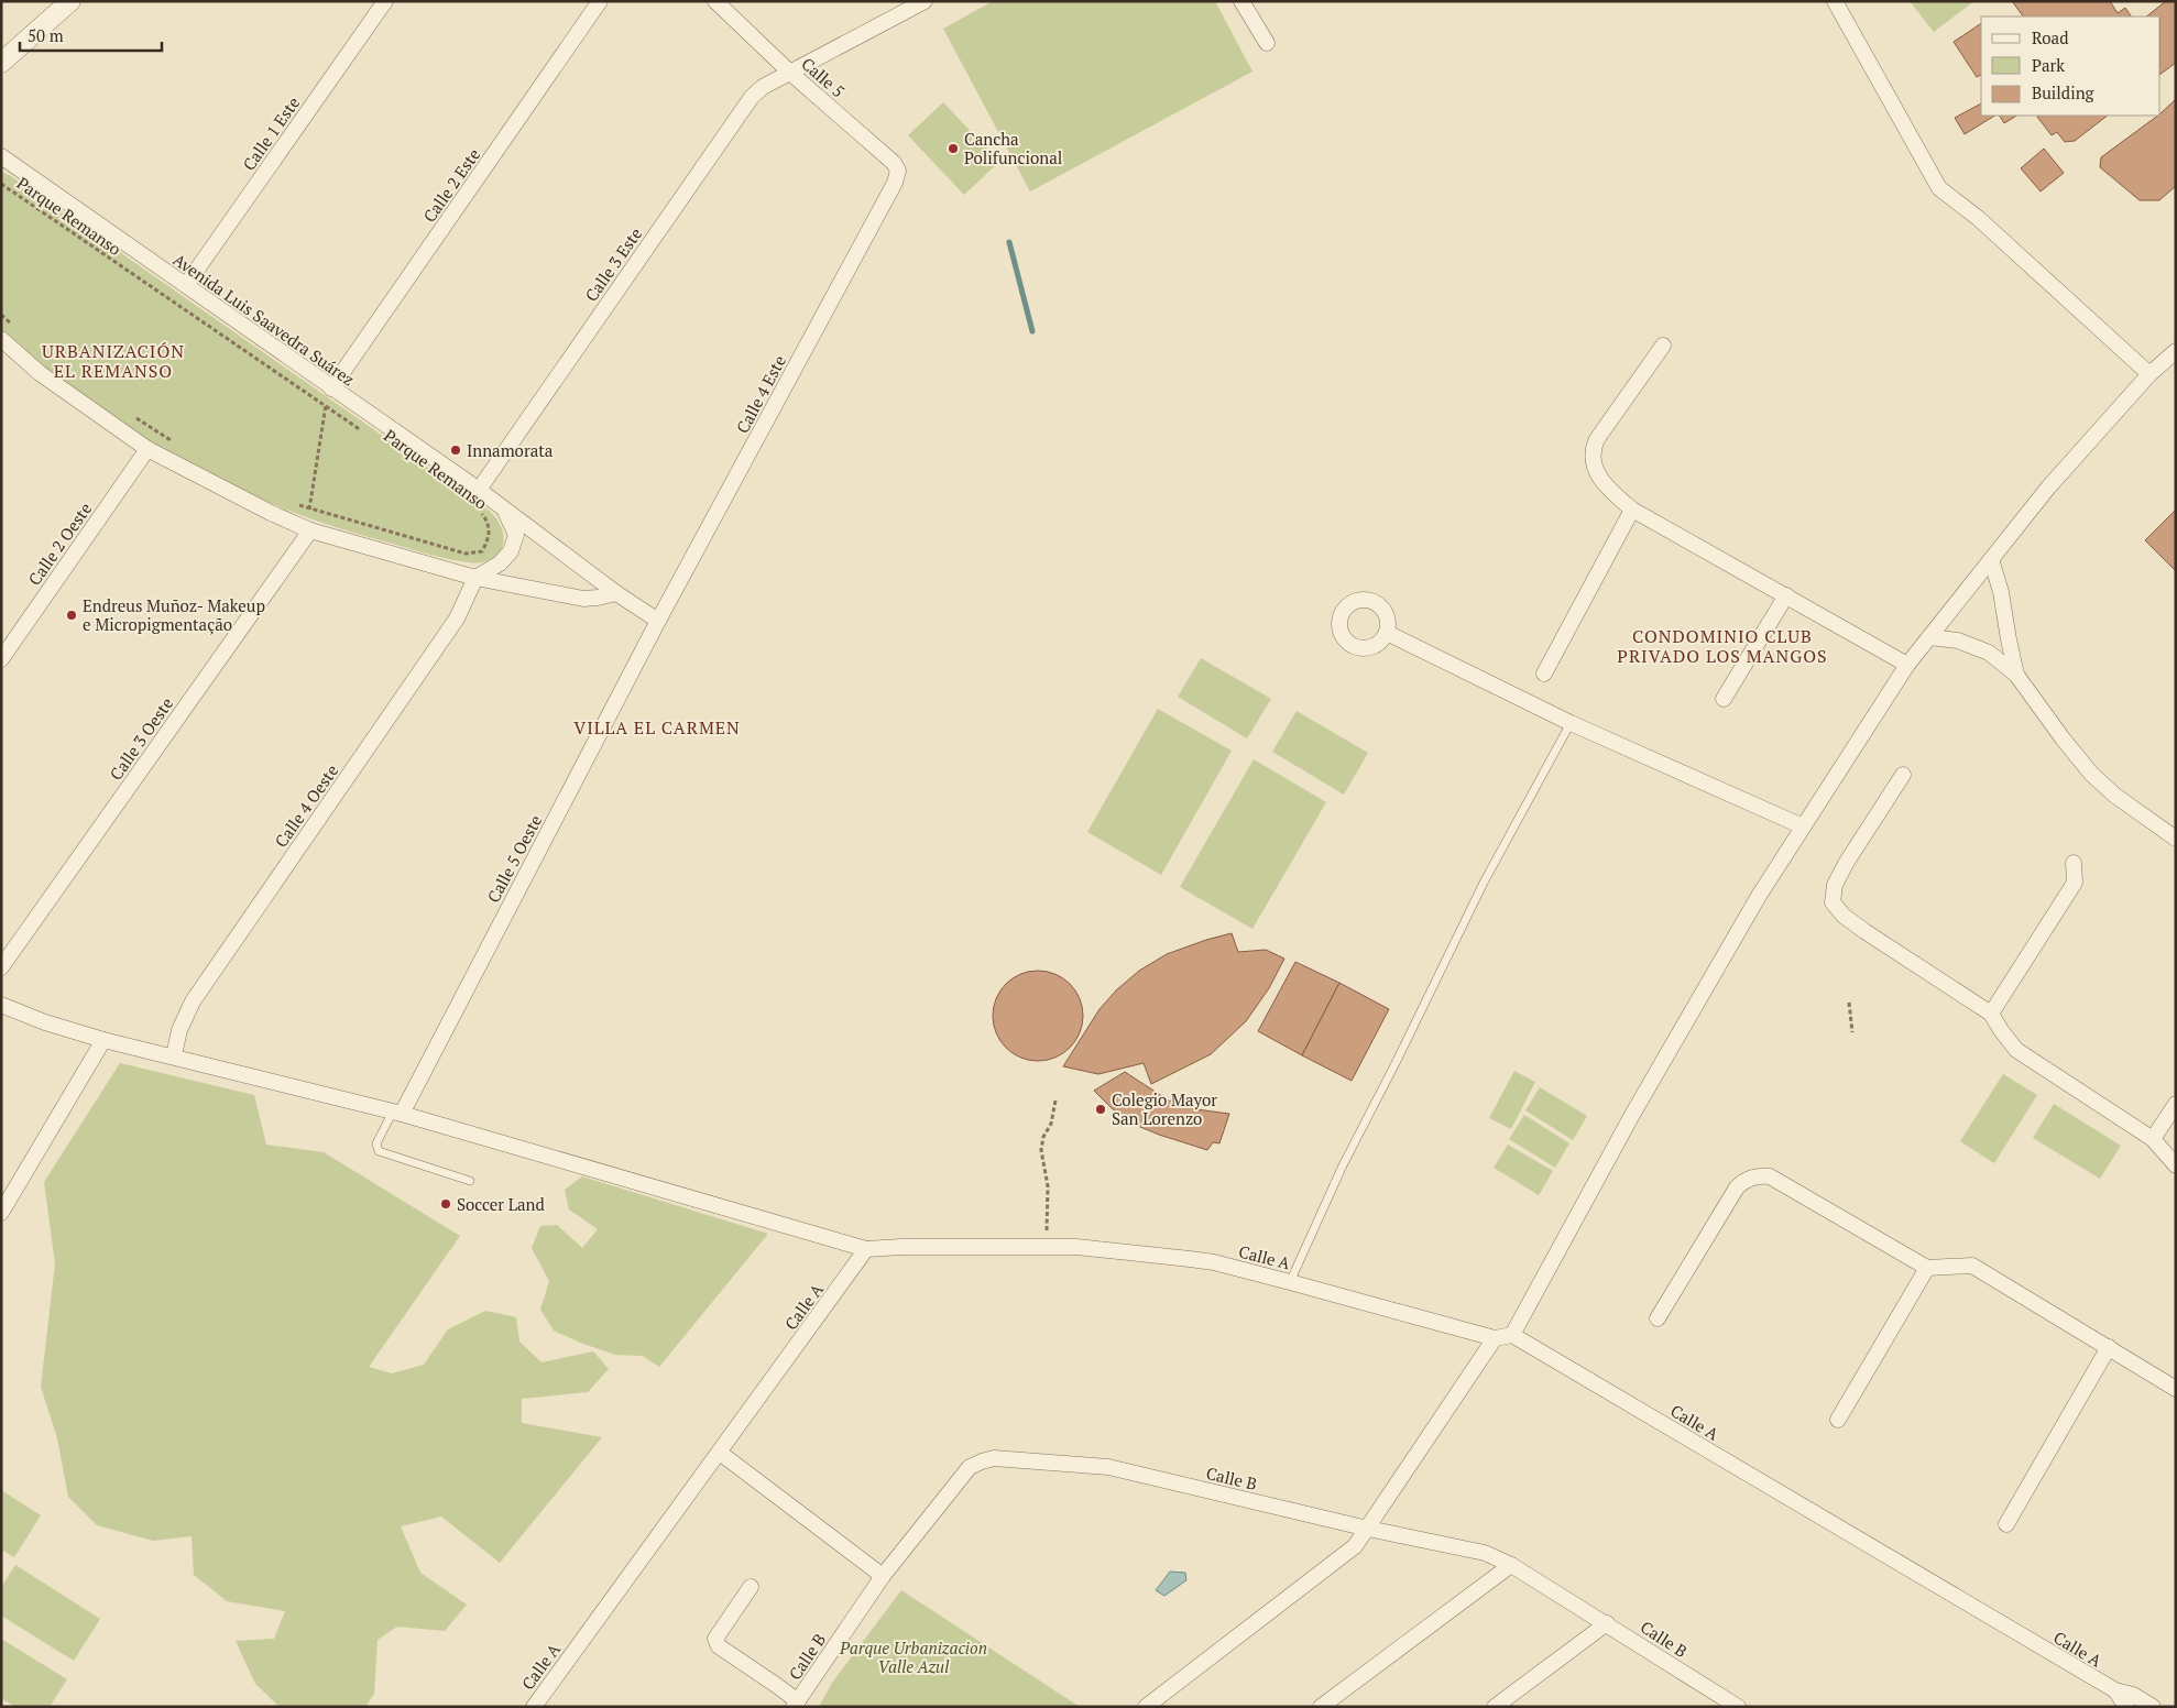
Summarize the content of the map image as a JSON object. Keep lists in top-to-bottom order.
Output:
{
  "streets": {
    "street": [
      "Calle 5",
      "Calle 1 Este",
      "Calle 2 Este",
      "Calle 3 Este",
      "Avenida Luis Saavedra Suárez",
      "Calle 4 Este",
      "Calle 2 Oeste",
      "Calle 3 Oeste",
      "Calle 4 Oeste",
      "Calle 5 Oeste",
      "Calle A",
      "Calle B"
    ],
    "path": ["Parque Remanso"]
  },
  "crossings": [
    ["Calle 5", "Calle 3 Este"],
    ["Calle 5", "Calle 4 Este"],
    ["Calle 1 Este", "Avenida Luis Saavedra Suárez"],
    ["Calle 2 Este", "Avenida Luis Saavedra Suárez"],
    ["Calle 3 Este", "Avenida Luis Saavedra Suárez"],
    ["Avenida Luis Saavedra Suárez", "Calle 4 Este"],
    ["Avenida Luis Saavedra Suárez", "Calle 4 Oeste"],
    ["Avenida Luis Saavedra Suárez", "Calle 5 Oeste"],
    ["Calle 4 Este", "Calle 5 Oeste"]
  ],
  "districts": ["URBANIZACIÓN EL REMANSO", "CONDOMINIO CLUB PRIVADO LOS MANGOS", "VILLA EL CARMEN"],
  "parks": ["Parque Urbanizacion Valle Azul"],
  "places": [
    "Cancha Polifuncional",
    "Innamorata",
    "Endreus Muñoz- Makeup e Micropigmentação",
    "Colegio Mayor San Lorenzo",
    "Soccer Land"
  ],
  "legend": ["Road", "Park", "Building"],
  "scale_bar": "50 m"
}
